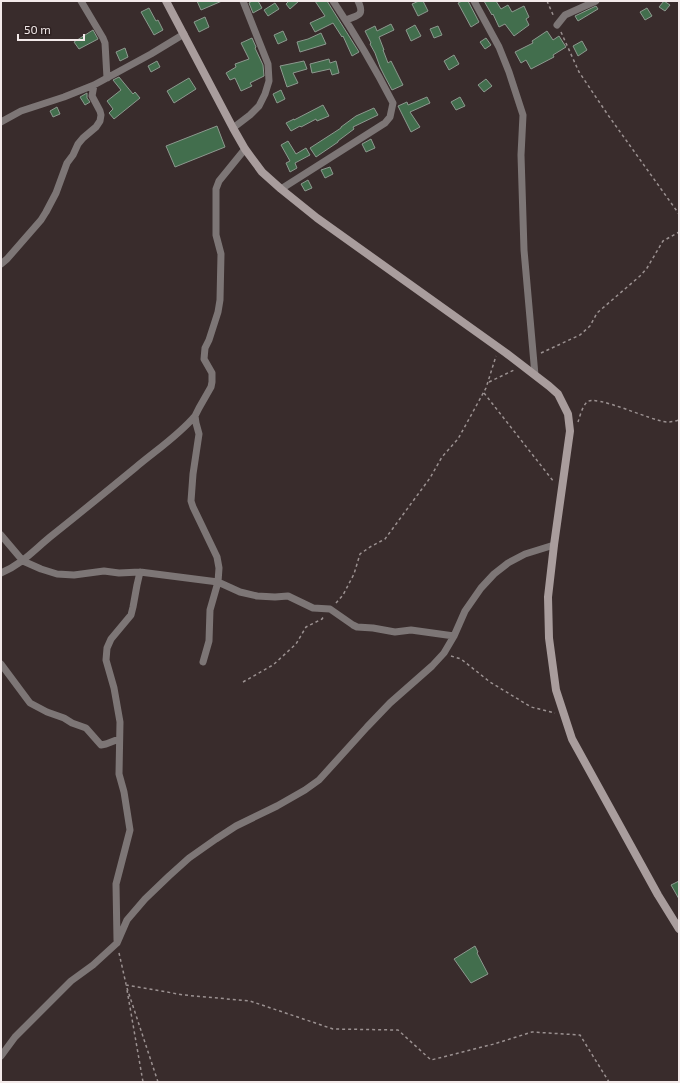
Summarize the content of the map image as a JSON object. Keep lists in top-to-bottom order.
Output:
{
  "scale_bar": "50 m"
}
